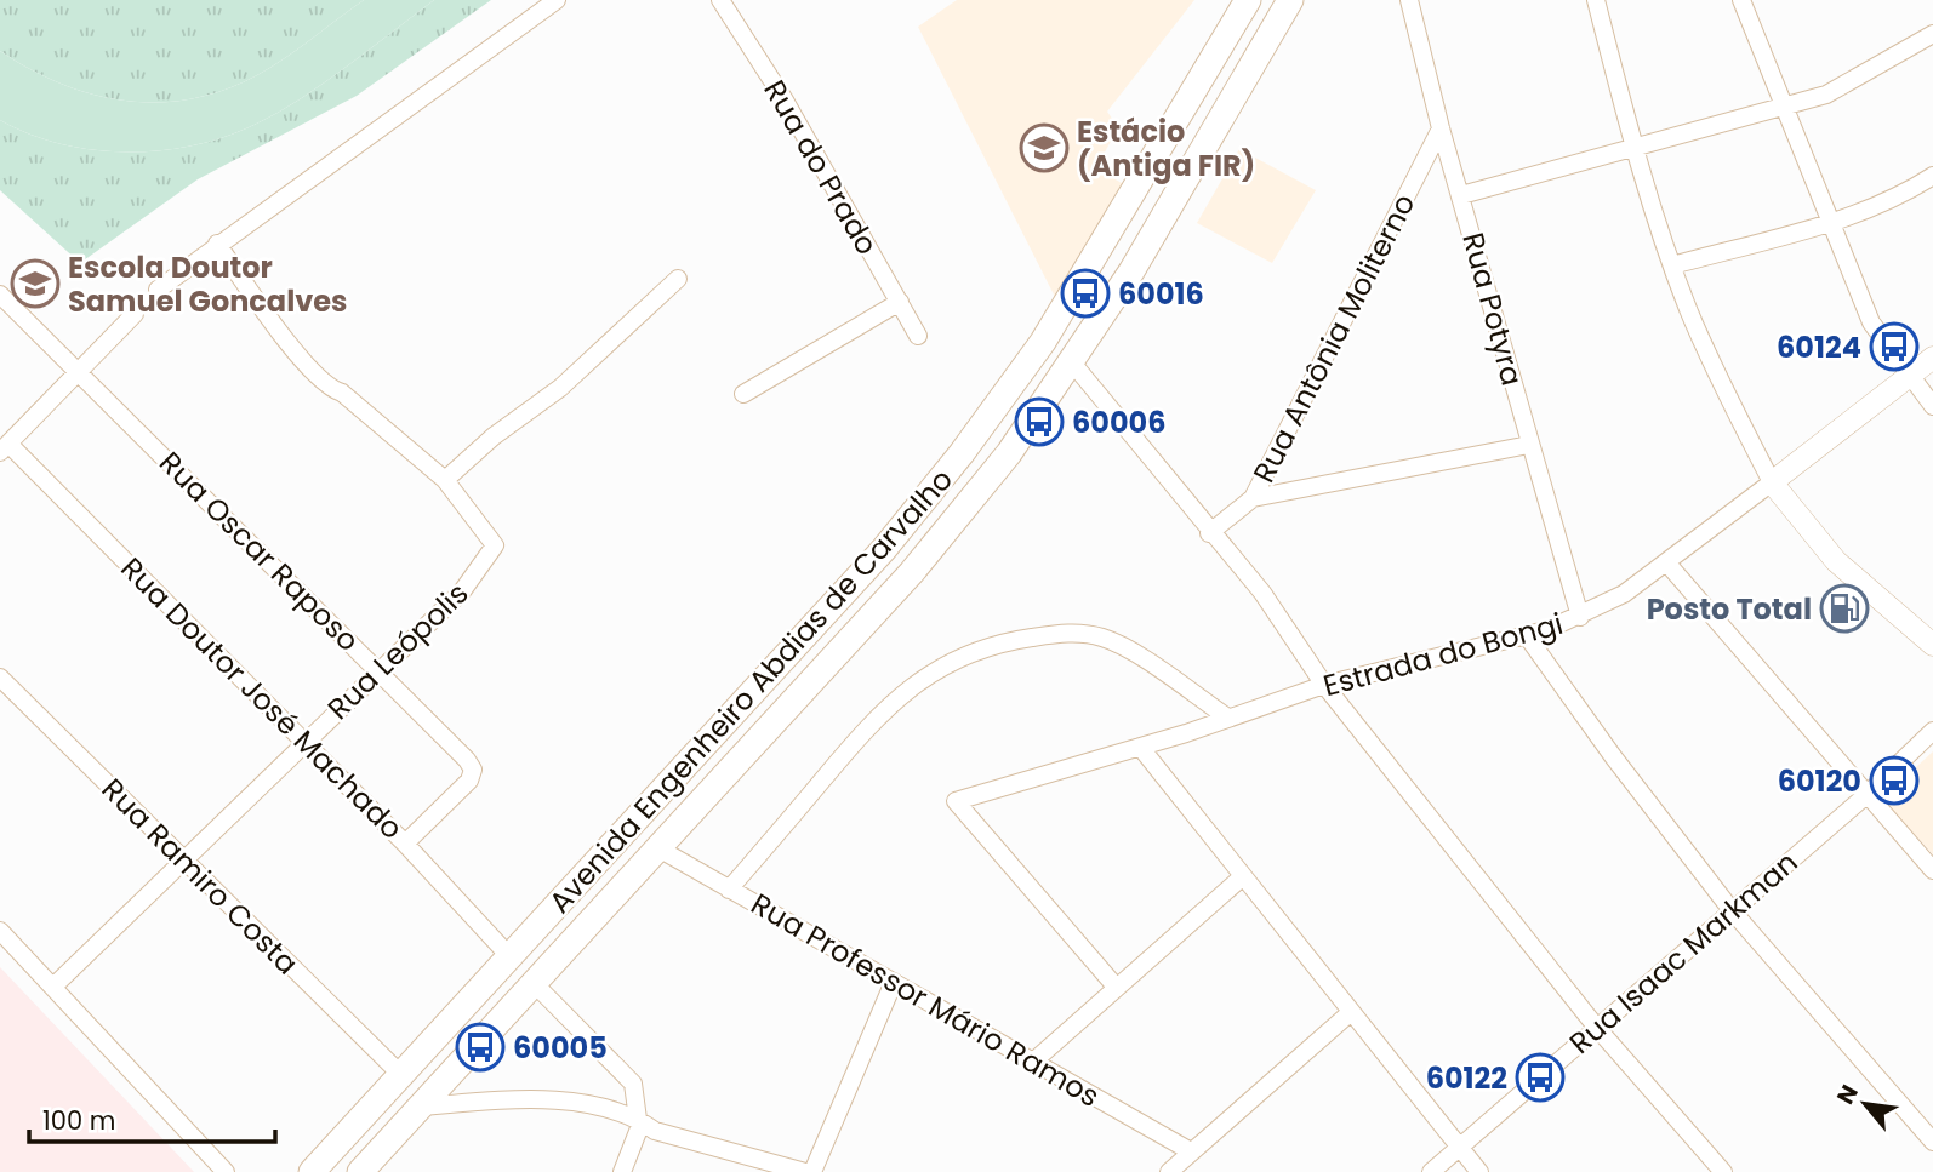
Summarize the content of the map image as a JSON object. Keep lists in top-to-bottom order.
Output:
{
  "streets": {
    "highway": ["Avenida Engenheiro Abdias de Carvalho"],
    "main road": ["Estrada do Bongi"],
    "street": [
      "Rua do Prado",
      "Rua Potyra",
      "Rua Antônia Moliterno",
      "Rua Oscar Raposo",
      "Rua Leópolis",
      "Rua Doutor José Machado",
      "Rua Ramiro Costa",
      "Rua Isaac Markman",
      "Rua Professor Mário Ramos"
    ]
  },
  "crossings": [
    ["Rua Potyra", "Rua Antônia Moliterno"],
    ["Rua Potyra", "Estrada do Bongi"],
    ["Rua Oscar Raposo", "Rua Leópolis"],
    ["Rua Oscar Raposo", "Rua Doutor José Machado"],
    ["Rua Leópolis", "Rua Doutor José Machado"],
    ["Rua Leópolis", "Rua Ramiro Costa"],
    ["Avenida Engenheiro Abdias de Carvalho", "Rua Doutor José Machado"],
    ["Avenida Engenheiro Abdias de Carvalho", "Rua Ramiro Costa"],
    ["Avenida Engenheiro Abdias de Carvalho", "Rua Professor Mário Ramos"]
  ],
  "places": {
    "school or university": ["Estácio (Antiga FIR)", "Escola Doutor Samuel Goncalves"],
    "bus stop": [
      "60016",
      "60124",
      "60006",
      "60120",
      "60005",
      "60122"
    ],
    "fuel station": ["Posto Total"]
  },
  "scale_bar": "100 m",
  "north": "top left"
}
